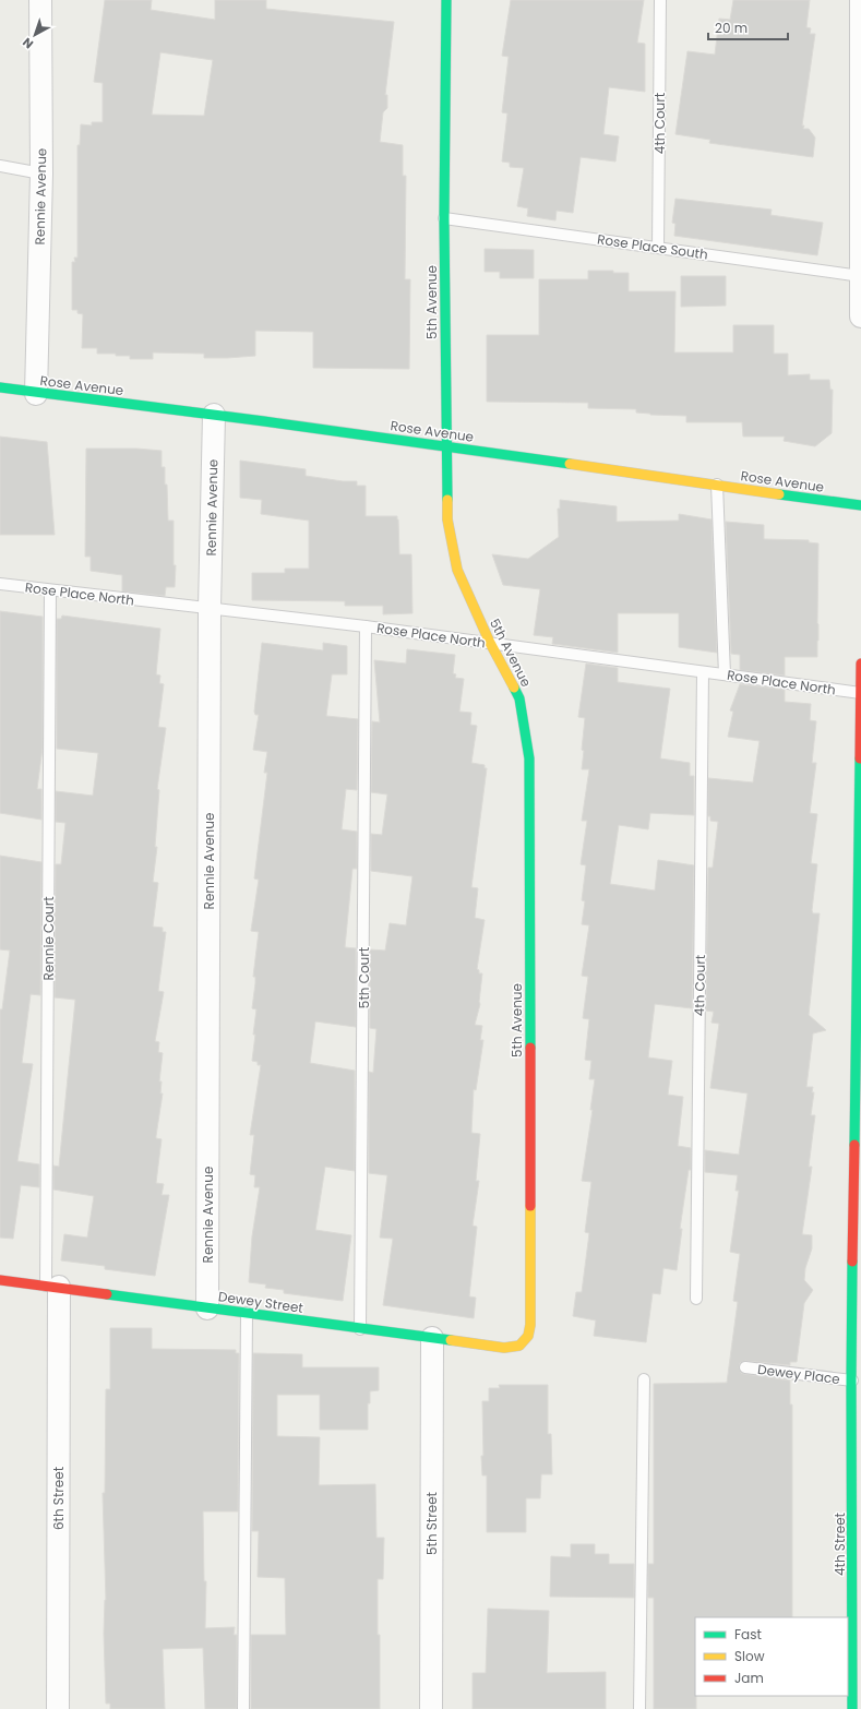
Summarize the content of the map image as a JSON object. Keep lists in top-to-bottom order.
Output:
{
  "streets": {
    "street": [
      "Rennie Avenue",
      "5th Avenue",
      "Rose Avenue",
      "Dewey Street",
      "6th Street",
      "5th Street",
      "4th Street"
    ],
    "lane": [
      "4th Court",
      "Rose Place South",
      "Rose Place North",
      "Rennie Court",
      "5th Court",
      "Dewey Place"
    ]
  },
  "crossings": [
    ["4th Court", "Rose Place South"],
    ["4th Court", "Rose Place North"],
    ["Rennie Avenue", "Rose Avenue"],
    ["Rennie Avenue", "Rose Place North"],
    ["Rennie Avenue", "Dewey Street"],
    ["Rose Place South", "5th Avenue"],
    ["5th Avenue", "Rose Avenue"],
    ["5th Avenue", "Rose Place North"],
    ["5th Avenue", "Dewey Street"],
    ["Rose Place North", "Rennie Court"],
    ["Rose Place North", "5th Court"],
    ["Rose Place North", "4th Street"],
    ["Rennie Court", "Dewey Street"],
    ["Rennie Court", "6th Street"],
    ["5th Court", "Dewey Street"],
    ["Dewey Street", "6th Street"],
    ["Dewey Street", "5th Street"],
    ["Dewey Place", "4th Street"]
  ],
  "legend": ["Fast", "Slow", "Jam"],
  "scale_bar": "20 m",
  "north": "bottom left"
}
